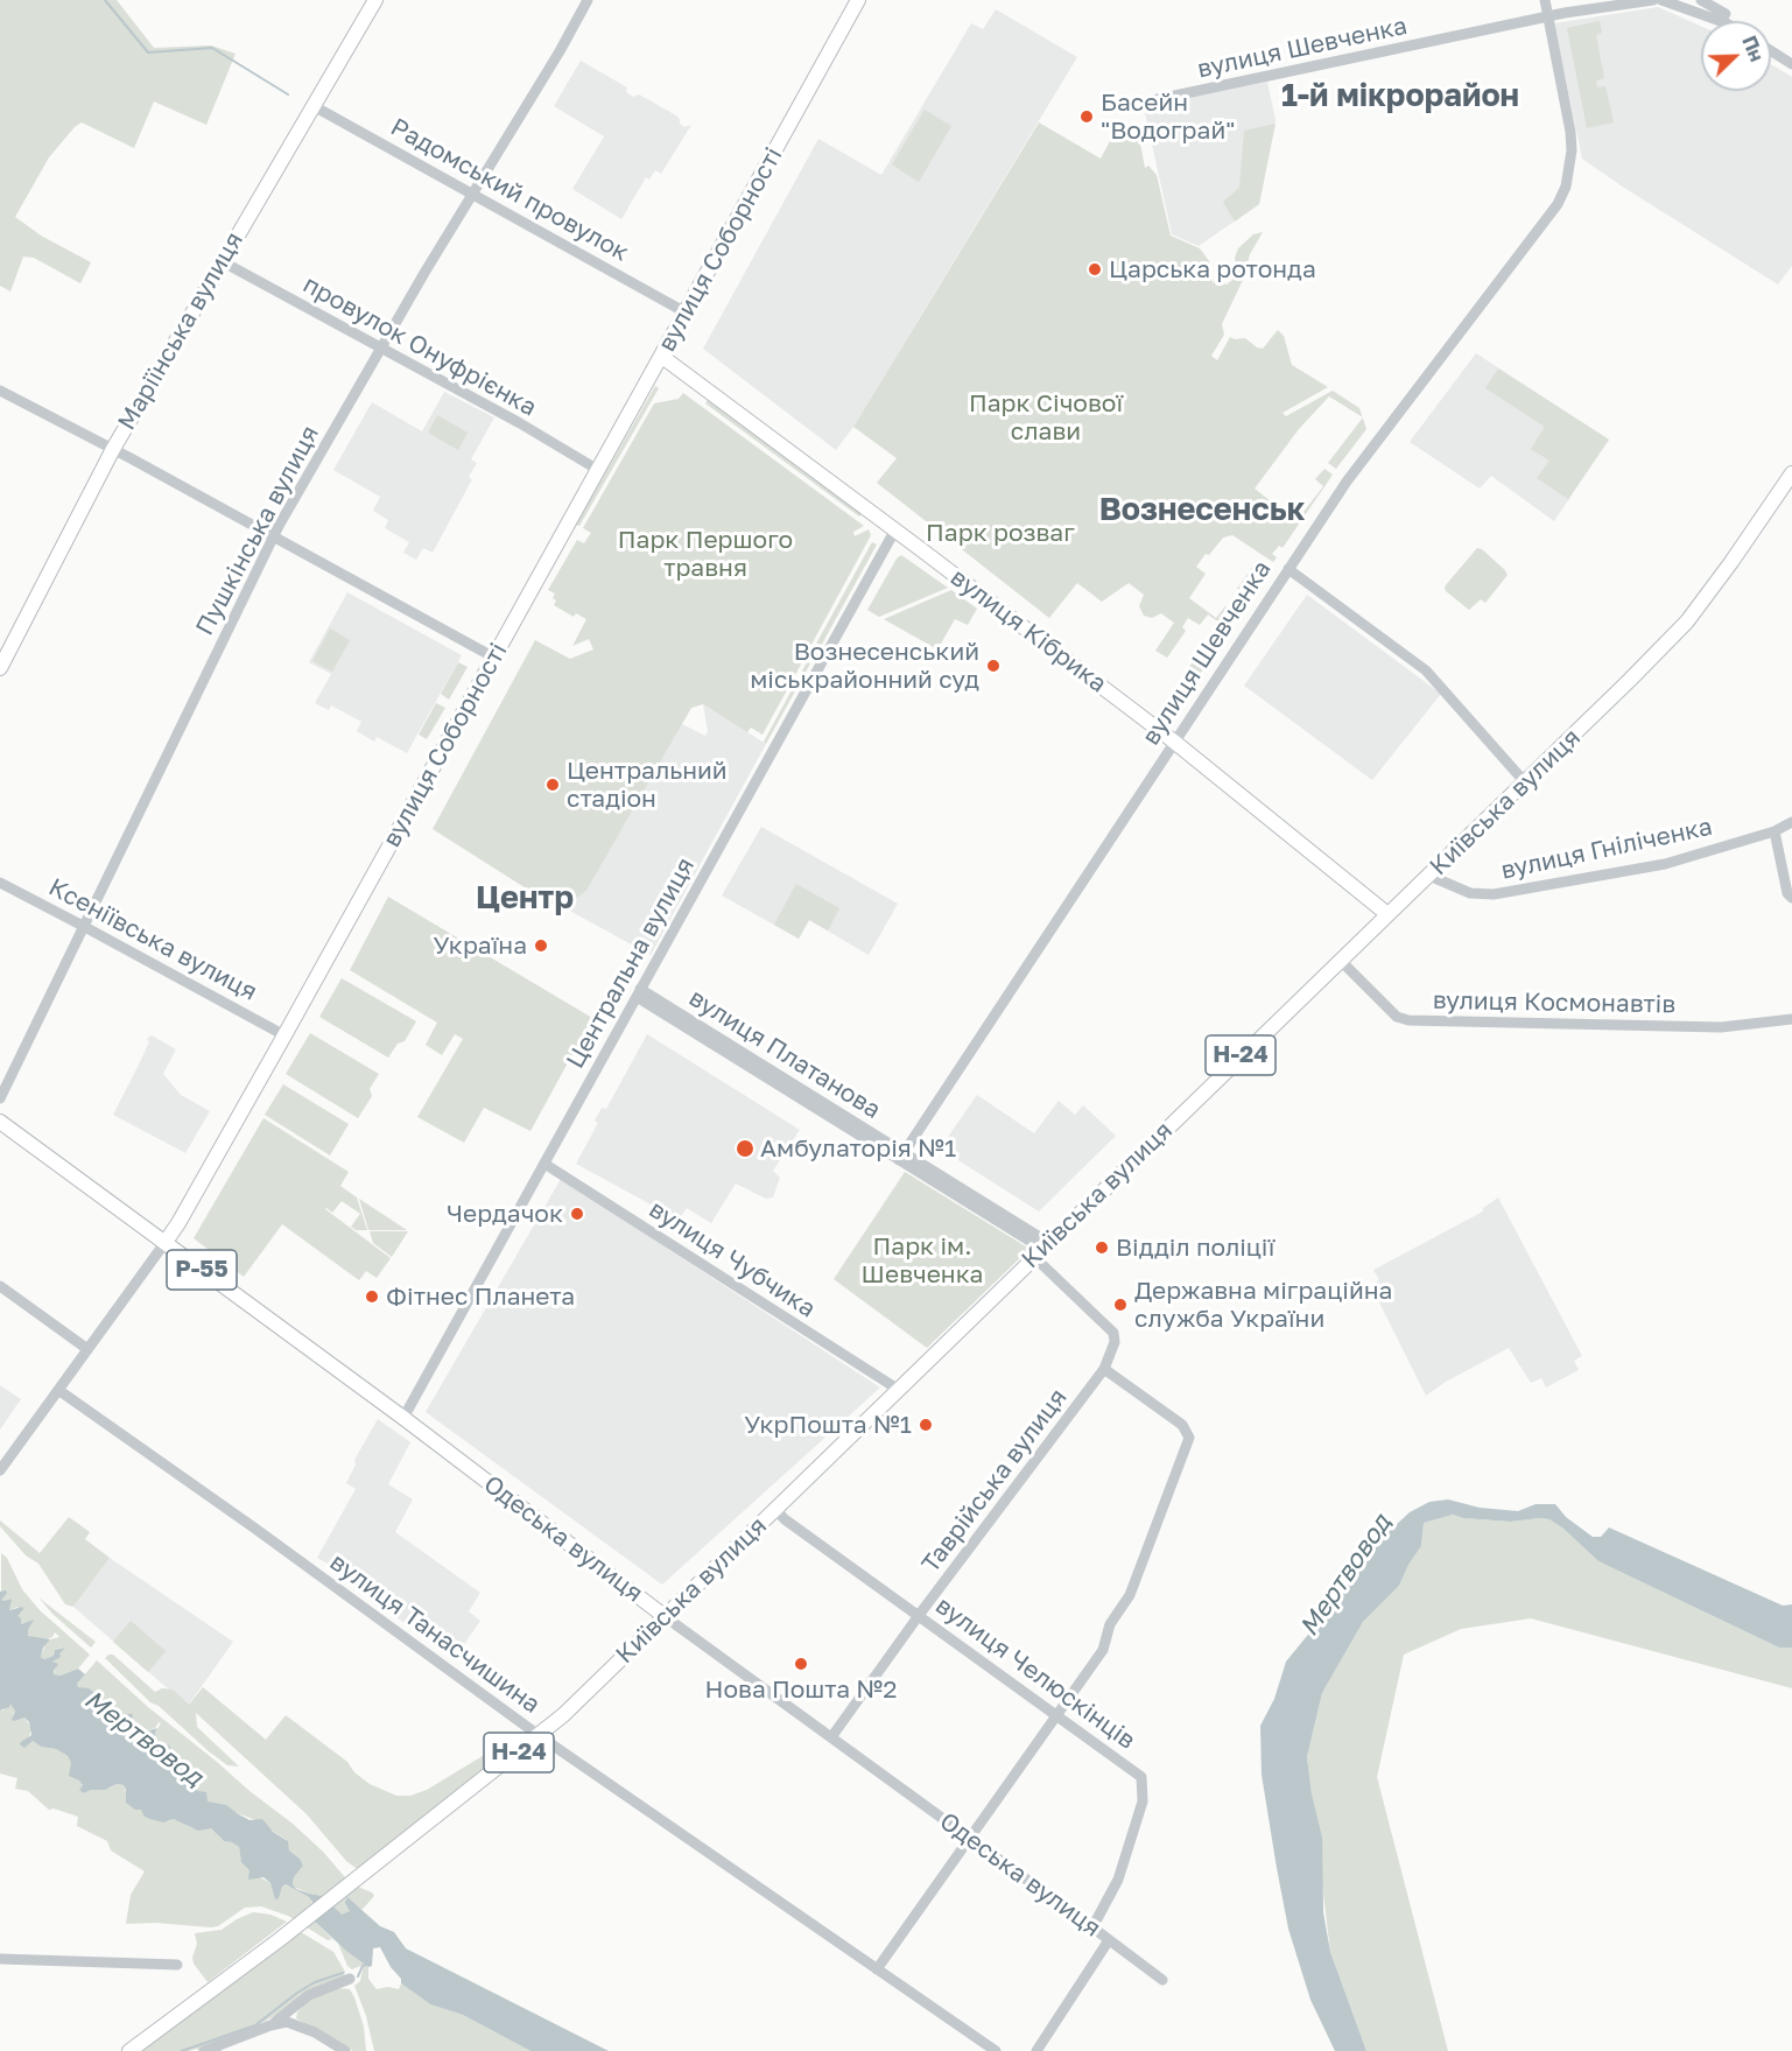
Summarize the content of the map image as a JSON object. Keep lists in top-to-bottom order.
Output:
{
  "streets": {
    "main road": [
      "вулиця Соборності",
      "Маріїнська вулиця",
      "вулиця Кібрика",
      "Київська вулиця",
      "Н-24",
      "Р-55",
      "Одеська вулиця"
    ],
    "street": [
      "вулиця Шевченка",
      "Радомський провулок",
      "провулок Онуфрієнка",
      "Пушкінська вулиця",
      "вулиця Гніліченка",
      "Ксеніївська вулиця",
      "Центральна вулиця",
      "вулиця Космонавтів",
      "вулиця Платанова",
      "вулиця Чубчика",
      "Таврійська вулиця",
      "вулиця Танасчишина",
      "вулиця Челюскінців"
    ]
  },
  "crossings": [
    ["вулиця Шевченка", "вулиця Кібрика"],
    ["вулиця Шевченка", "вулиця Платанова"],
    ["Радомський провулок", "вулиця Соборності"],
    ["Радомський провулок", "Маріїнська вулиця"],
    ["Радомський провулок", "Пушкінська вулиця"],
    ["вулиця Соборності", "провулок Онуфрієнка"],
    ["вулиця Соборності", "вулиця Кібрика"],
    ["вулиця Соборності", "Ксеніївська вулиця"],
    ["вулиця Соборності", "Одеська вулиця"],
    ["вулиця Соборності", "вулиця Танасчишина"],
    ["Маріїнська вулиця", "провулок Онуфрієнка"],
    ["провулок Онуфрієнка", "Пушкінська вулиця"],
    ["Пушкінська вулиця", "Ксеніївська вулиця"],
    ["вулиця Кібрика", "Київська вулиця"],
    ["вулиця Кібрика", "Центральна вулиця"],
    ["Київська вулиця", "вулиця Гніліченка"],
    ["Київська вулиця", "вулиця Космонавтів"],
    ["Київська вулиця", "вулиця Платанова"],
    ["Київська вулиця", "вулиця Чубчика"],
    ["Київська вулиця", "Таврійська вулиця"],
    ["Київська вулиця", "Одеська вулиця"],
    ["Київська вулиця", "вулиця Танасчишина"],
    ["Київська вулиця", "вулиця Челюскінців"],
    ["Центральна вулиця", "вулиця Платанова"],
    ["Центральна вулиця", "вулиця Чубчика"],
    ["Центральна вулиця", "Одеська вулиця"],
    ["вулиця Платанова", "Таврійська вулиця"],
    ["Таврійська вулиця", "Одеська вулиця"],
    ["Таврійська вулиця", "вулиця Челюскінців"],
    ["Одеська вулиця", "вулиця Челюскінців"]
  ],
  "districts": ["1-й мікрорайон", "Вознесенськ", "Центр"],
  "water": ["Мертвовод"],
  "parks": [
    "Парк Січової слави",
    "Парк розваг",
    "Парк Першого травня",
    "Парк ім. Шевченка"
  ],
  "places": [
    "Басейн \"Водограй\"",
    "Царська ротонда",
    "Вознесенський міськрайонний суд",
    "Центральний стадіон",
    "Україна",
    "Амбулаторія №1",
    "Чердачок",
    "Відділ поліції",
    "Фітнес Планета",
    "Державна міграційна служба України",
    "УкрПошта №1",
    "Нова Пошта №2"
  ],
  "north": "top right"
}
